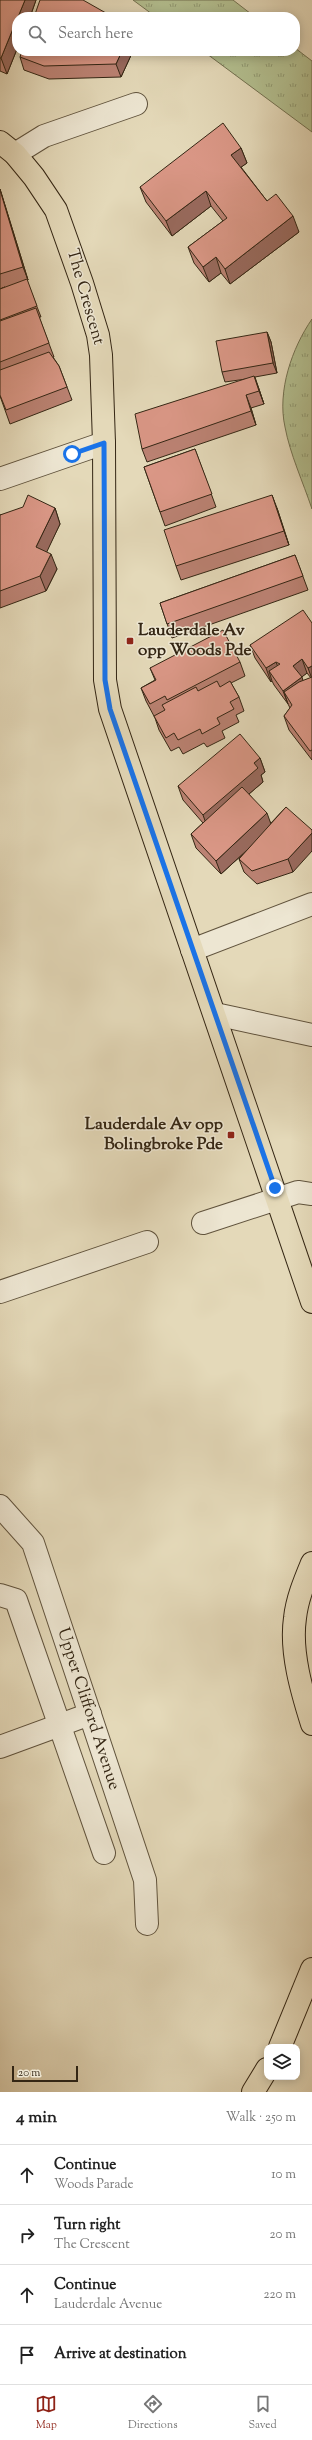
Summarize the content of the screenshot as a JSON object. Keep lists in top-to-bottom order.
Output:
{
  "streets": {
    "main road": ["The Crescent"],
    "street": ["Upper Clifford Avenue"]
  },
  "places": {
    "transit": ["Lauderdale Av opp Woods Pde", "Lauderdale Av opp Bolingbroke Pde"]
  },
  "scale_bar": "20 m",
  "page": {
    "search": "Search here",
    "scale": "20 m",
    "heading": ["4 min", "Walk · 250 m"],
    "list": [
      ["Continue", "Woods Parade", "10 m"],
      ["Turn right", "The Crescent", "20 m"],
      ["Continue", "Lauderdale Avenue", "220 m"],
      "Arrive at destination"
    ],
    "nav": ["Map", "Directions", "Saved"]
  }
}
